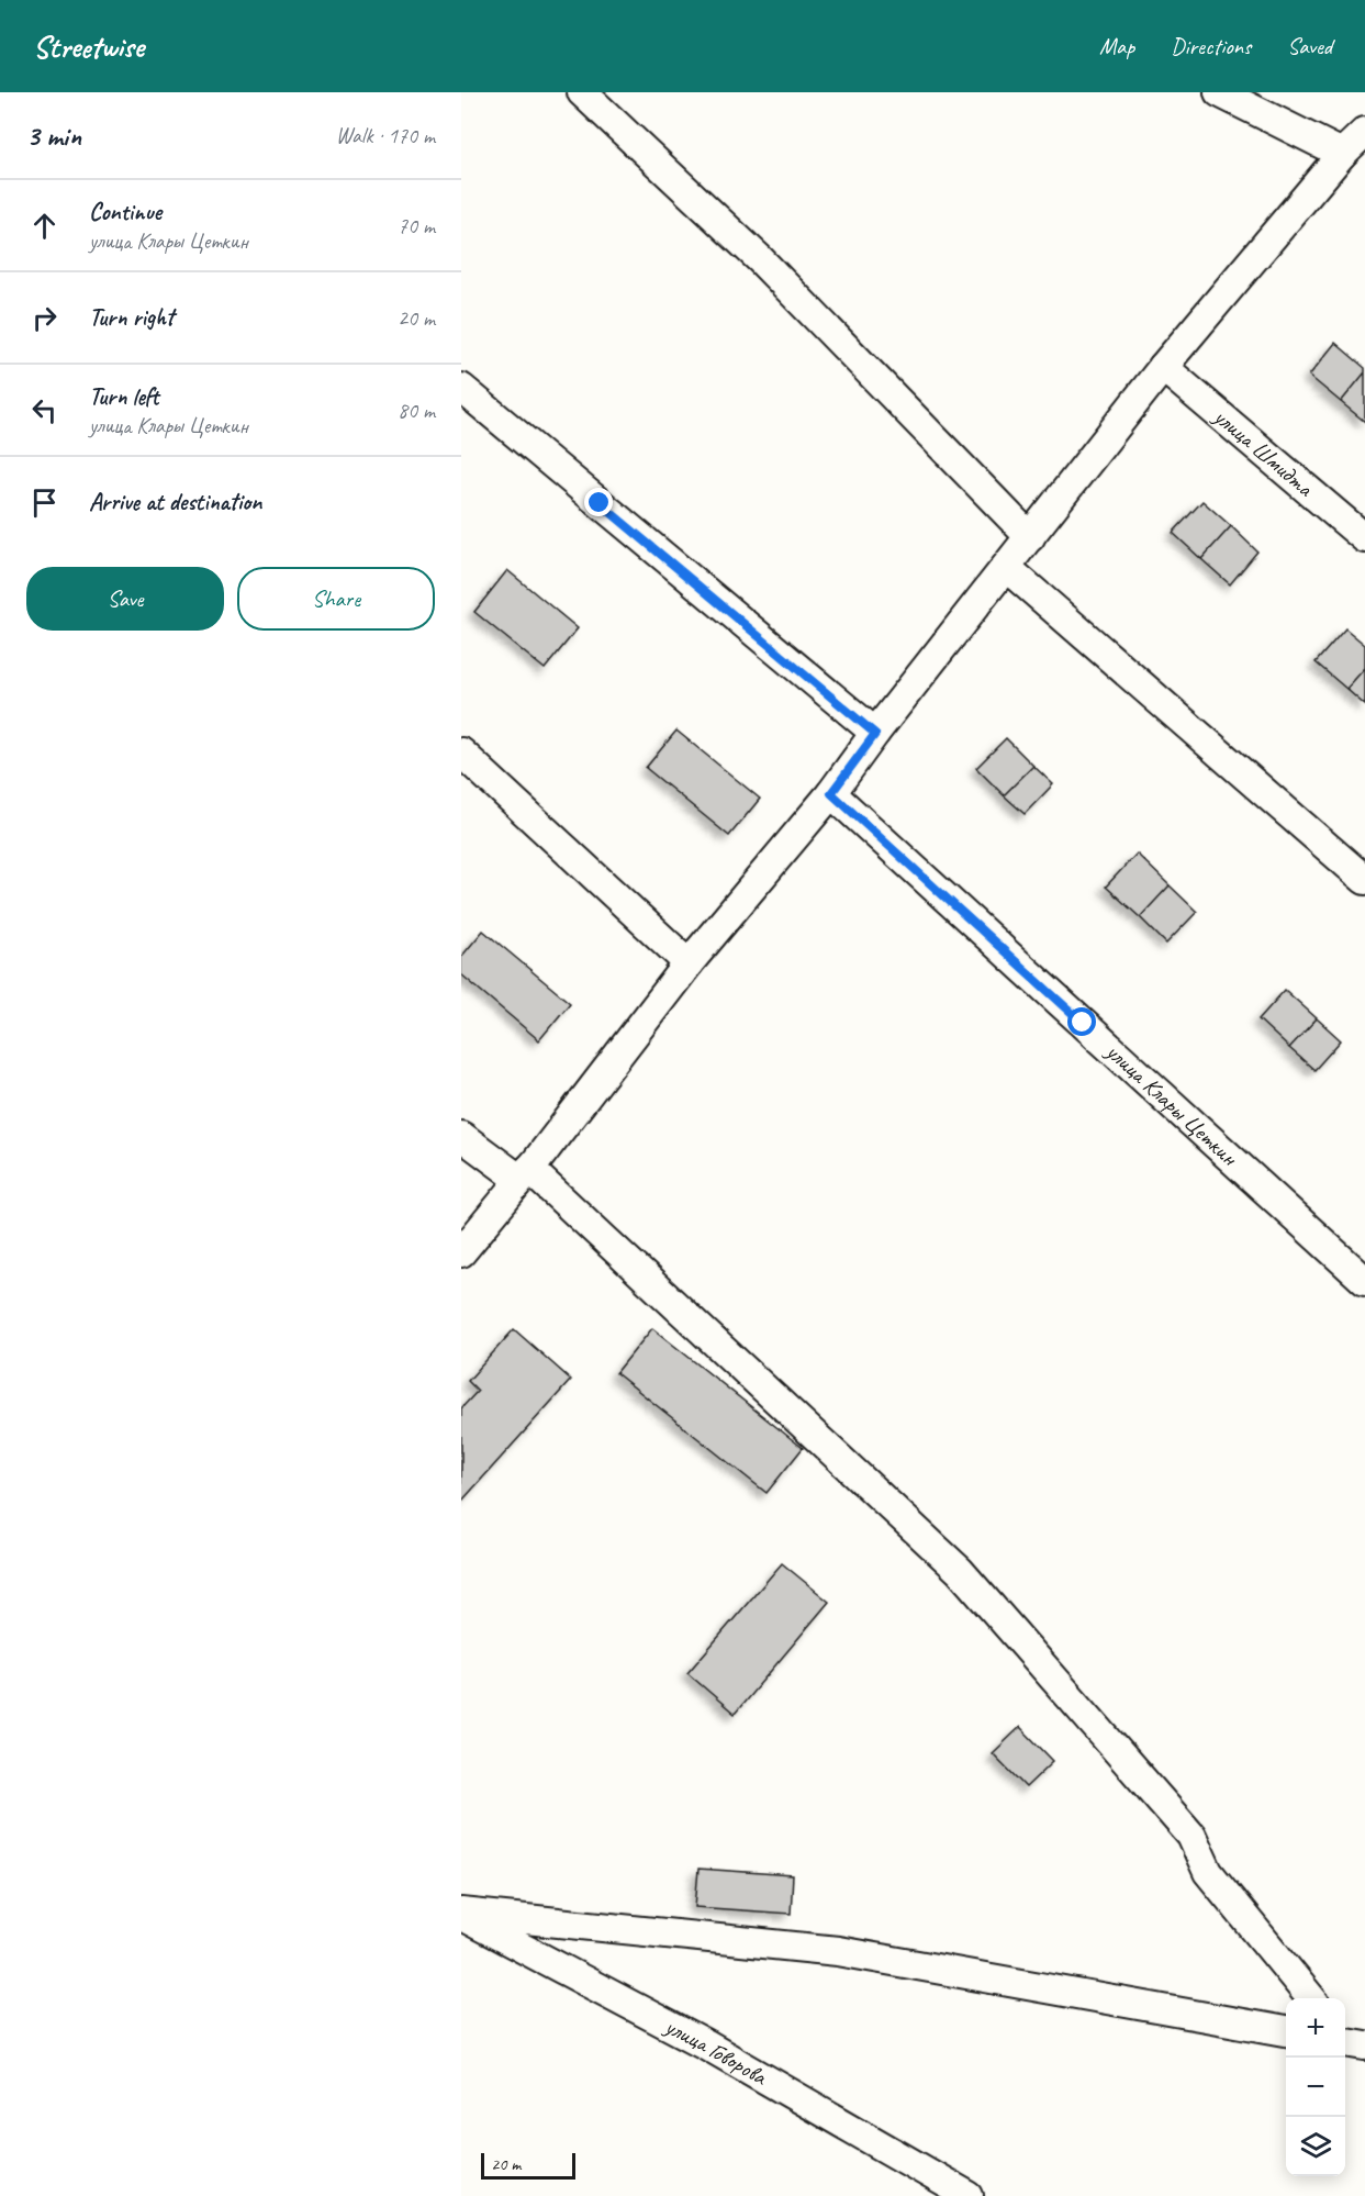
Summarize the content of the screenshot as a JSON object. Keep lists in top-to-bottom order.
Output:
{
  "streets": {
    "street": ["улица Шмидта", "улица Клары Цеткин", "улица Говорова"]
  },
  "scale_bar": "20 m",
  "page": {
    "header": "Streetwise",
    "nav": ["Map", "Directions", "Saved"],
    "heading": ["3 min", "Walk · 170 m"],
    "list": [
      ["Continue", "улица Клары Цеткин", "70 m"],
      ["Turn right", "20 m"],
      ["Turn left", "улица Клары Цеткин", "80 m"],
      "Arrive at destination"
    ],
    "buttons": ["Save", "Share"],
    "map_buttons": ["+", "−"],
    "scale": "20 m"
  }
}
